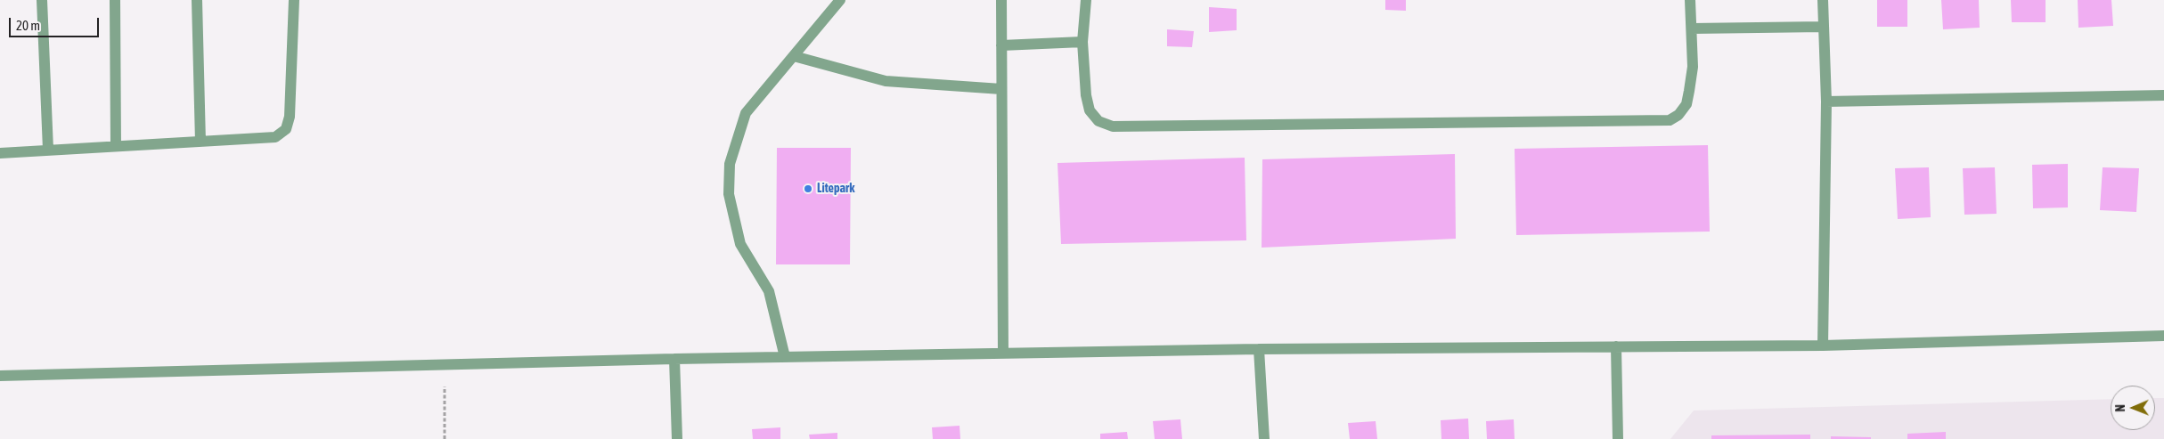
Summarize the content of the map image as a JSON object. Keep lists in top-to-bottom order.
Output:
{
  "places": ["Litepark"],
  "scale_bar": "20 m",
  "north": "left"
}
